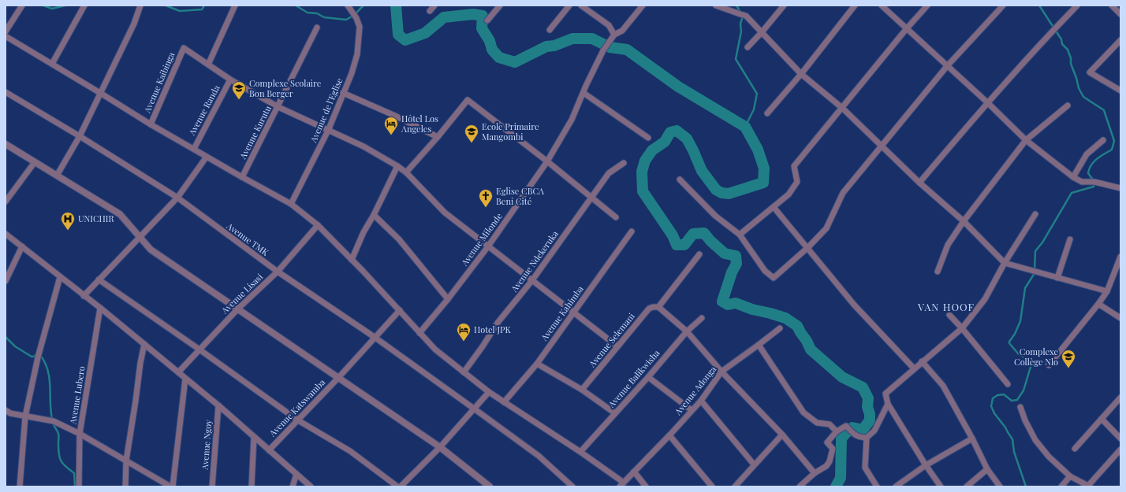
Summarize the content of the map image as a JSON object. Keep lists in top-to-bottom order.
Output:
{
  "streets": {
    "street": [
      "Avenue Kaibinga",
      "Avenue Randa",
      "Avenue de l'Eglise",
      "Avenue Kurutu",
      "Avenue TMK",
      "Avenue Milonde",
      "Avenue Ndekeruka",
      "Avenue Lisasi",
      "Avenue Kahimba",
      "Avenue Selemani",
      "Avenue Balikwisha",
      "Avenue Adonga",
      "Avenue Lubero",
      "Avenue Katswamba",
      "Avenue Ngoy"
    ]
  },
  "crossings": [
    ["Avenue TMK", "Avenue Lisasi"]
  ],
  "districts": ["VAN HOOF"],
  "places": {
    "school or university": ["Complexe Scolaire Bon Berger", "Ecole Primaire Mangombi", "Complexe Collège Nlo"],
    "hotel": ["Hôtel Los Angeles", "Hotel JPK"],
    "church": ["Eglise CBCA Beni Cité"],
    "hospital": ["UNICHIR"]
  }
}
